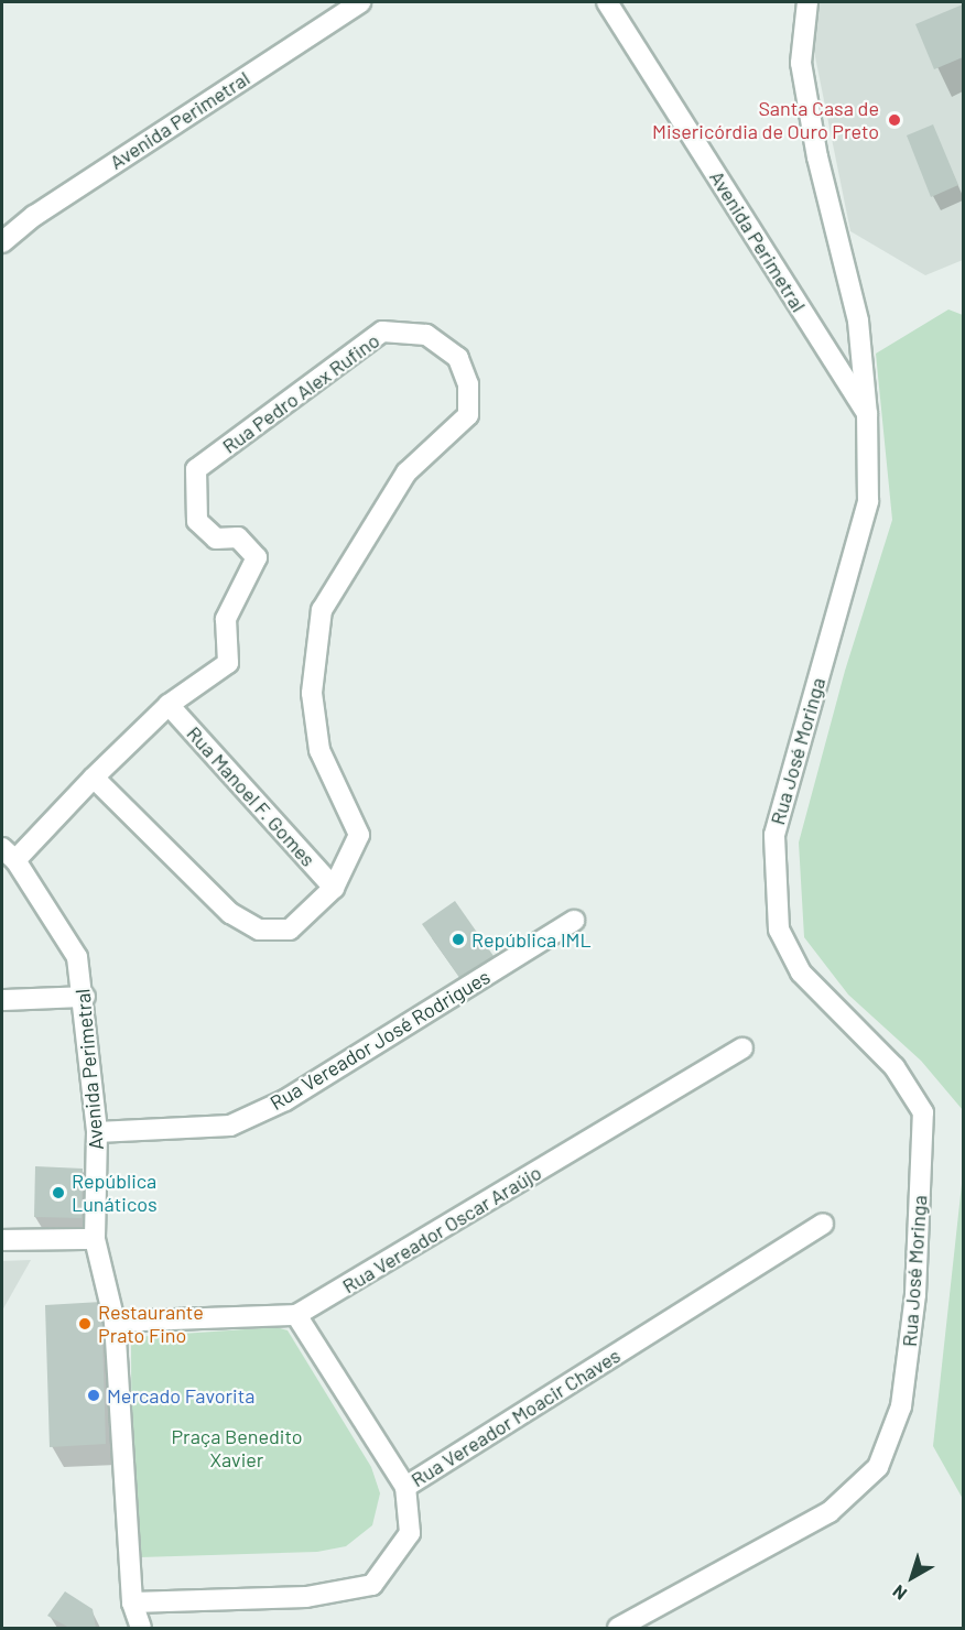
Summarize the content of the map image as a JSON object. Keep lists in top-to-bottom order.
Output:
{
  "streets": {
    "street": [
      "Avenida Perimetral",
      "Rua Pedro Alex Rufino",
      "Rua José Moringa",
      "Rua Manoel F. Gomes",
      "Rua Vereador José Rodrigues",
      "Rua Vereador Oscar Araújo",
      "Rua Vereador Moacir Chaves"
    ]
  },
  "crossings": [
    ["Avenida Perimetral", "Rua José Moringa"],
    ["Avenida Perimetral", "Rua Vereador José Rodrigues"],
    ["Avenida Perimetral", "Rua Vereador Oscar Araújo"],
    ["Avenida Perimetral", "Rua Vereador Moacir Chaves"],
    ["Rua Pedro Alex Rufino", "Rua Manoel F. Gomes"]
  ],
  "parks": ["Praça Benedito Xavier"],
  "places": [
    "Santa Casa de Misericórdia de Ouro Preto",
    "República IML",
    "República Lunáticos",
    "Restaurante Prato Fino",
    "Mercado Favorita"
  ],
  "north": "bottom left"
}
